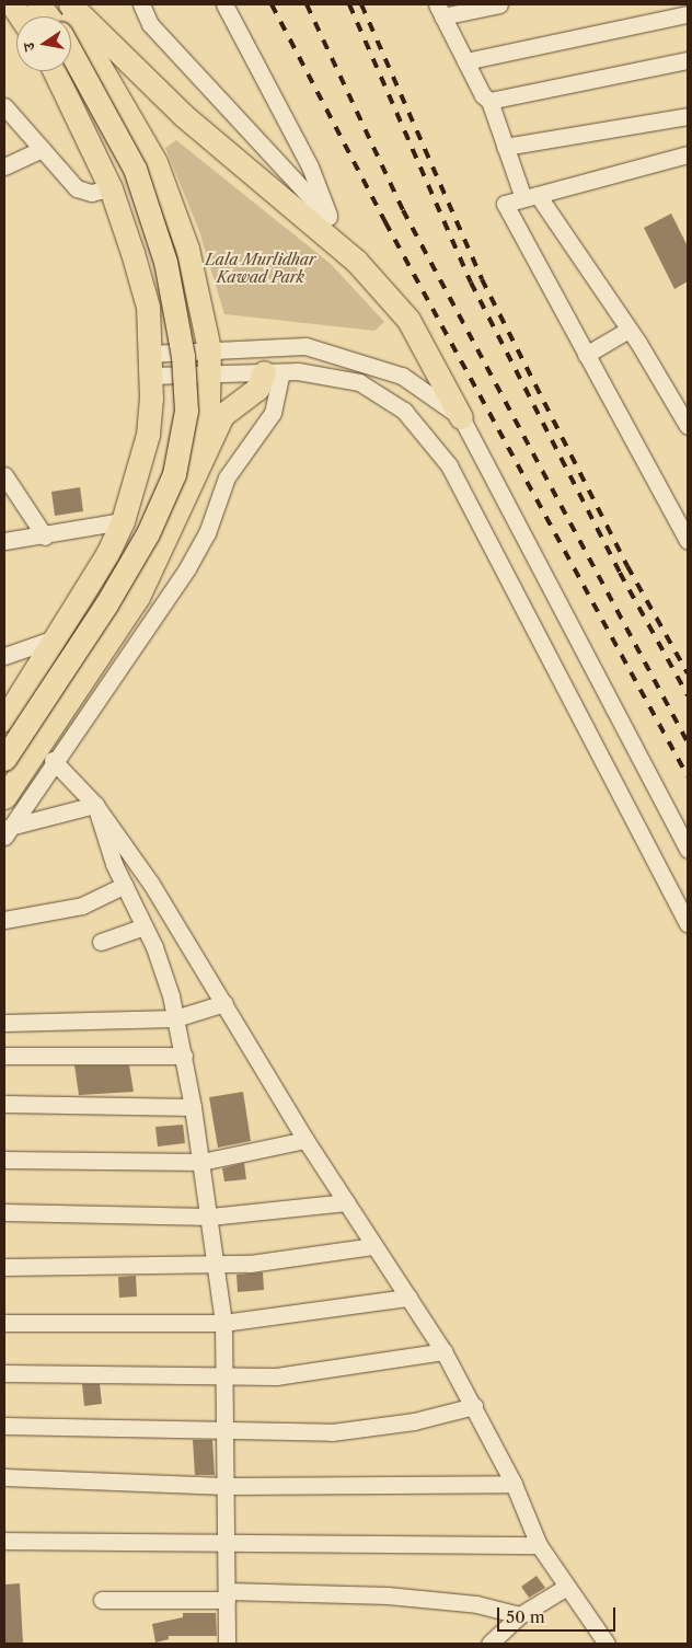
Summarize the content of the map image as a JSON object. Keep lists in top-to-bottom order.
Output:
{
  "parks": ["Lala Murlidhar Kawad Park"],
  "scale_bar": "50 m",
  "north": "left"
}
